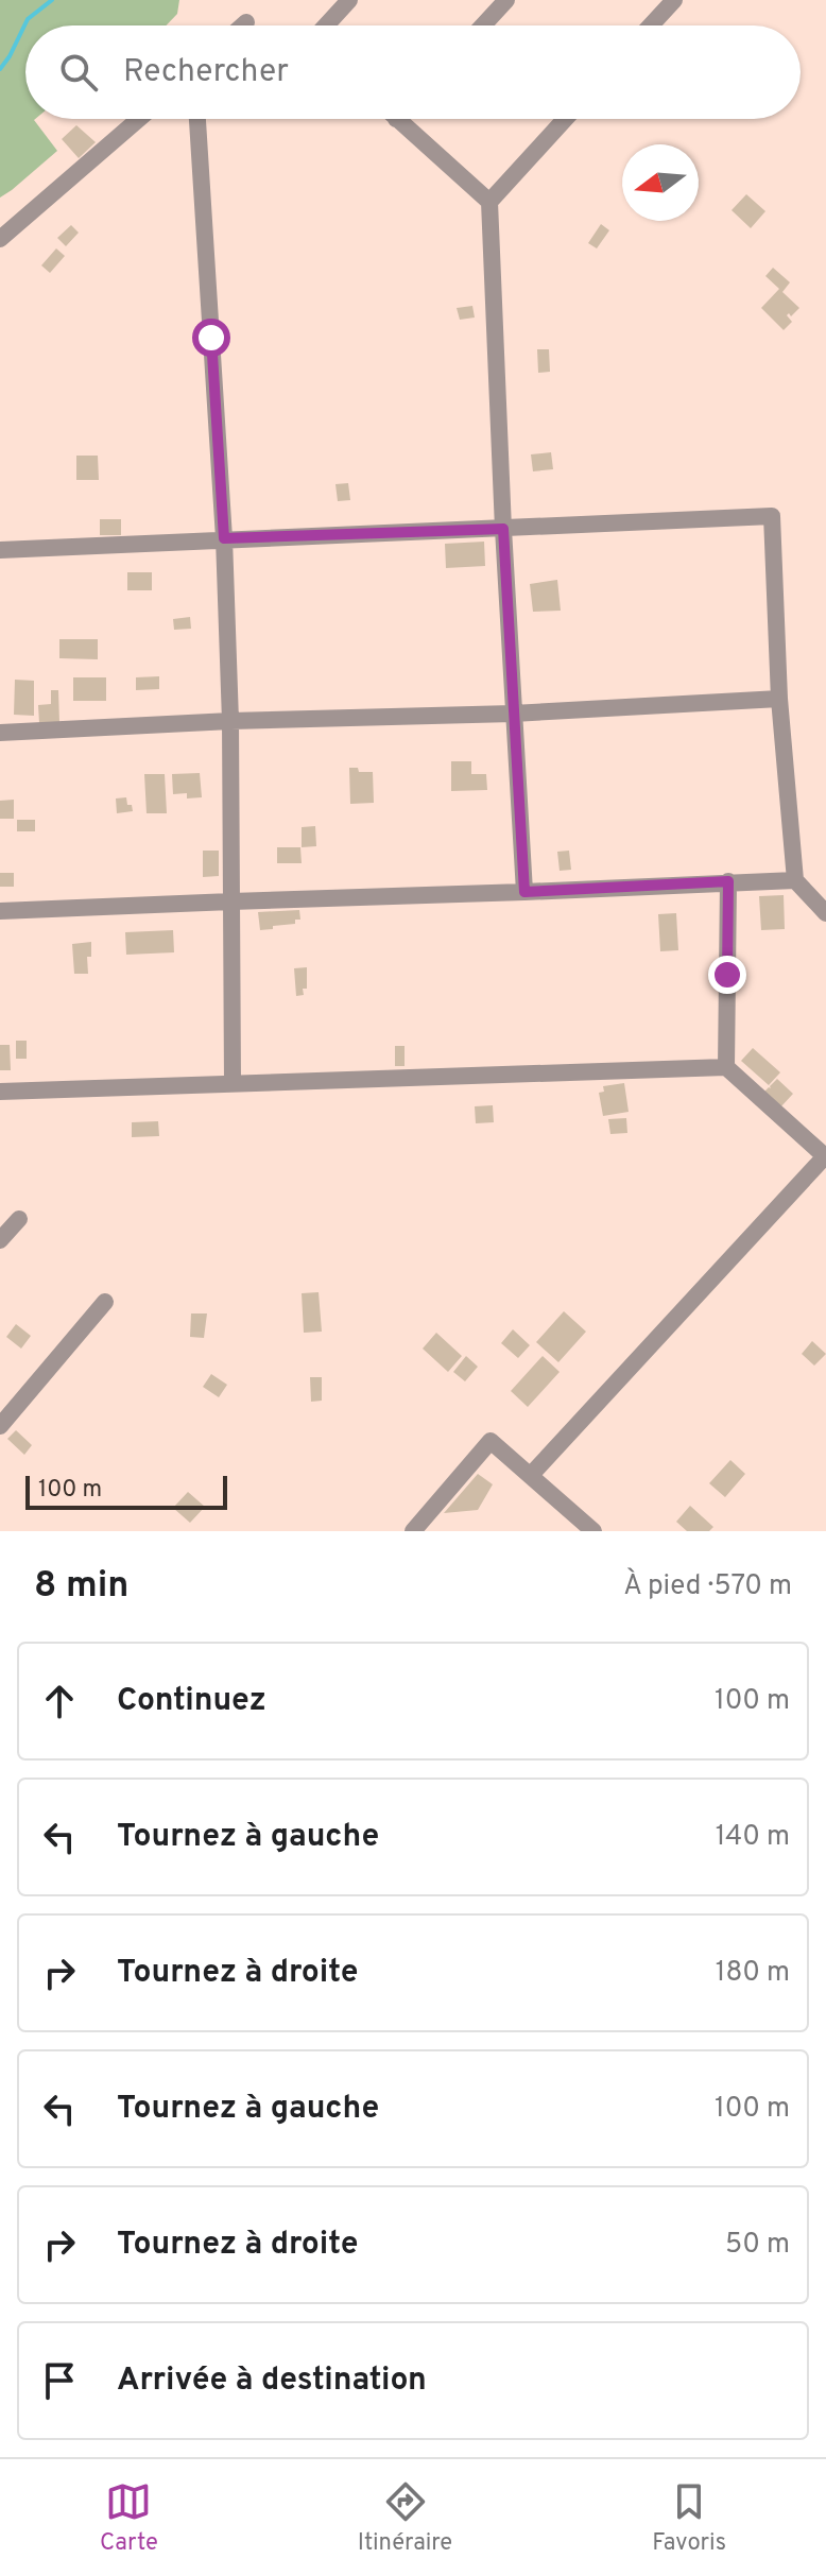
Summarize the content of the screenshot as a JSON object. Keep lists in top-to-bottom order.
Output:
{
  "scale_bar": "100 m",
  "north": "left",
  "page": {
    "search": "Rechercher",
    "scale": "100 m",
    "heading": ["8 min", "À pied · 570 m"],
    "list": [
      ["Continuez", "100 m"],
      ["Tournez à gauche", "140 m"],
      ["Tournez à droite", "180 m"],
      ["Tournez à gauche", "100 m"],
      ["Tournez à droite", "50 m"],
      "Arrivée à destination"
    ],
    "nav": ["Carte", "Itinéraire", "Favoris"]
  }
}
